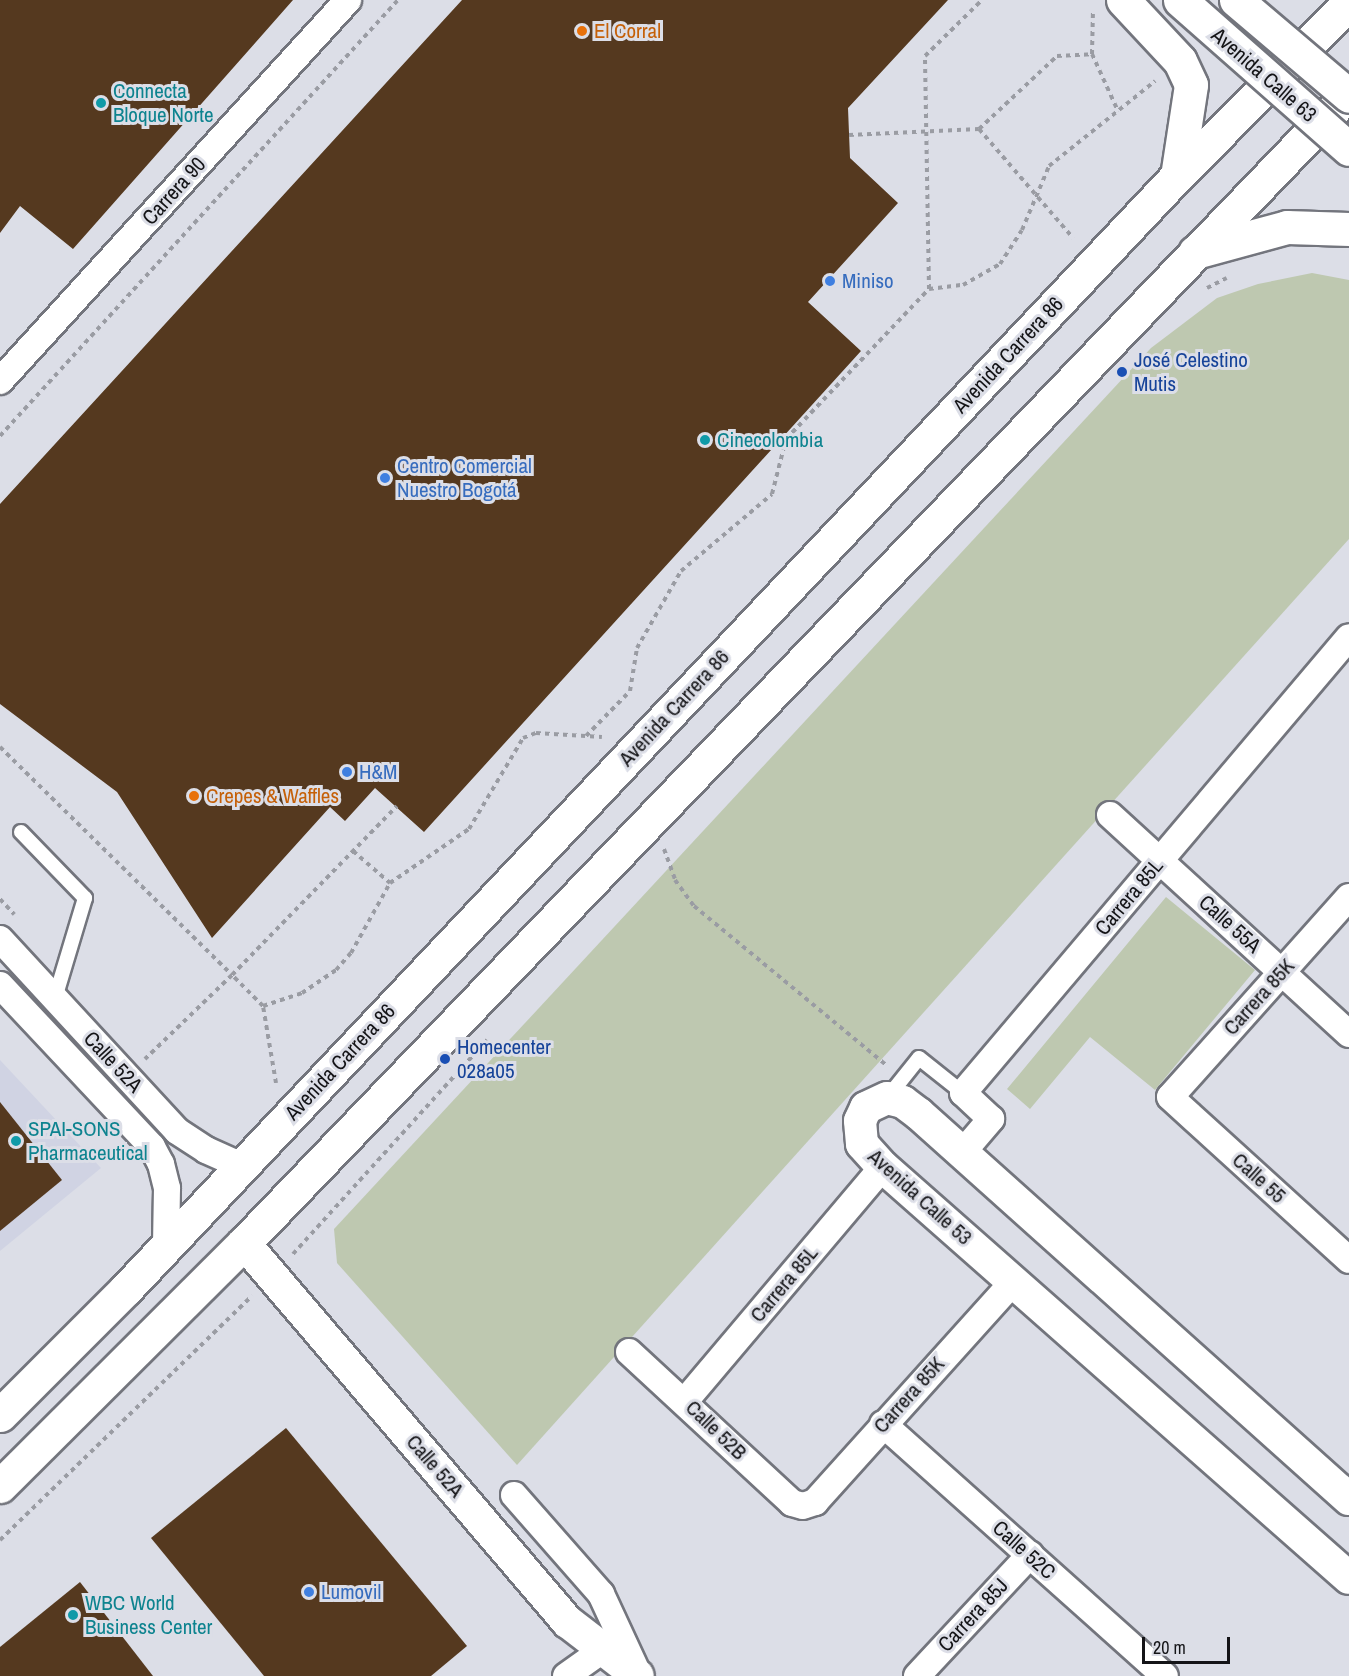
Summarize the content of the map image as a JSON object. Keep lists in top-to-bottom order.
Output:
{
  "streets": {
    "main road": ["Avenida Calle 63", "Avenida Carrera 86"],
    "street": [
      "Carrera 90",
      "Carrera 85L",
      "Calle 55A",
      "Carrera 85K",
      "Calle 52A",
      "Calle 55",
      "Avenida Calle 53",
      "Calle 52B",
      "Calle 52C",
      "Carrera 85J"
    ]
  },
  "crossings": [
    ["Avenida Carrera 86", "Calle 52A"],
    ["Carrera 85L", "Calle 55A"],
    ["Carrera 85L", "Avenida Calle 53"],
    ["Carrera 85L", "Calle 52B"],
    ["Calle 55A", "Carrera 85K"],
    ["Carrera 85K", "Calle 55"],
    ["Carrera 85K", "Avenida Calle 53"],
    ["Carrera 85K", "Calle 52B"],
    ["Carrera 85K", "Calle 52C"],
    ["Calle 52C", "Carrera 85J"]
  ],
  "places": [
    "El Corral",
    "Connecta Bloque Norte",
    "Miniso",
    "José Celestino Mutis",
    "Cinecolombia",
    "Centro Comercial Nuestro Bogotá",
    "H&M",
    "Crepes & Waffles",
    "Homecenter 028a05",
    "SPAI-SONS Pharmaceutical",
    "Lumovil",
    "WBC World Business Center"
  ],
  "scale_bar": "20 m"
}
